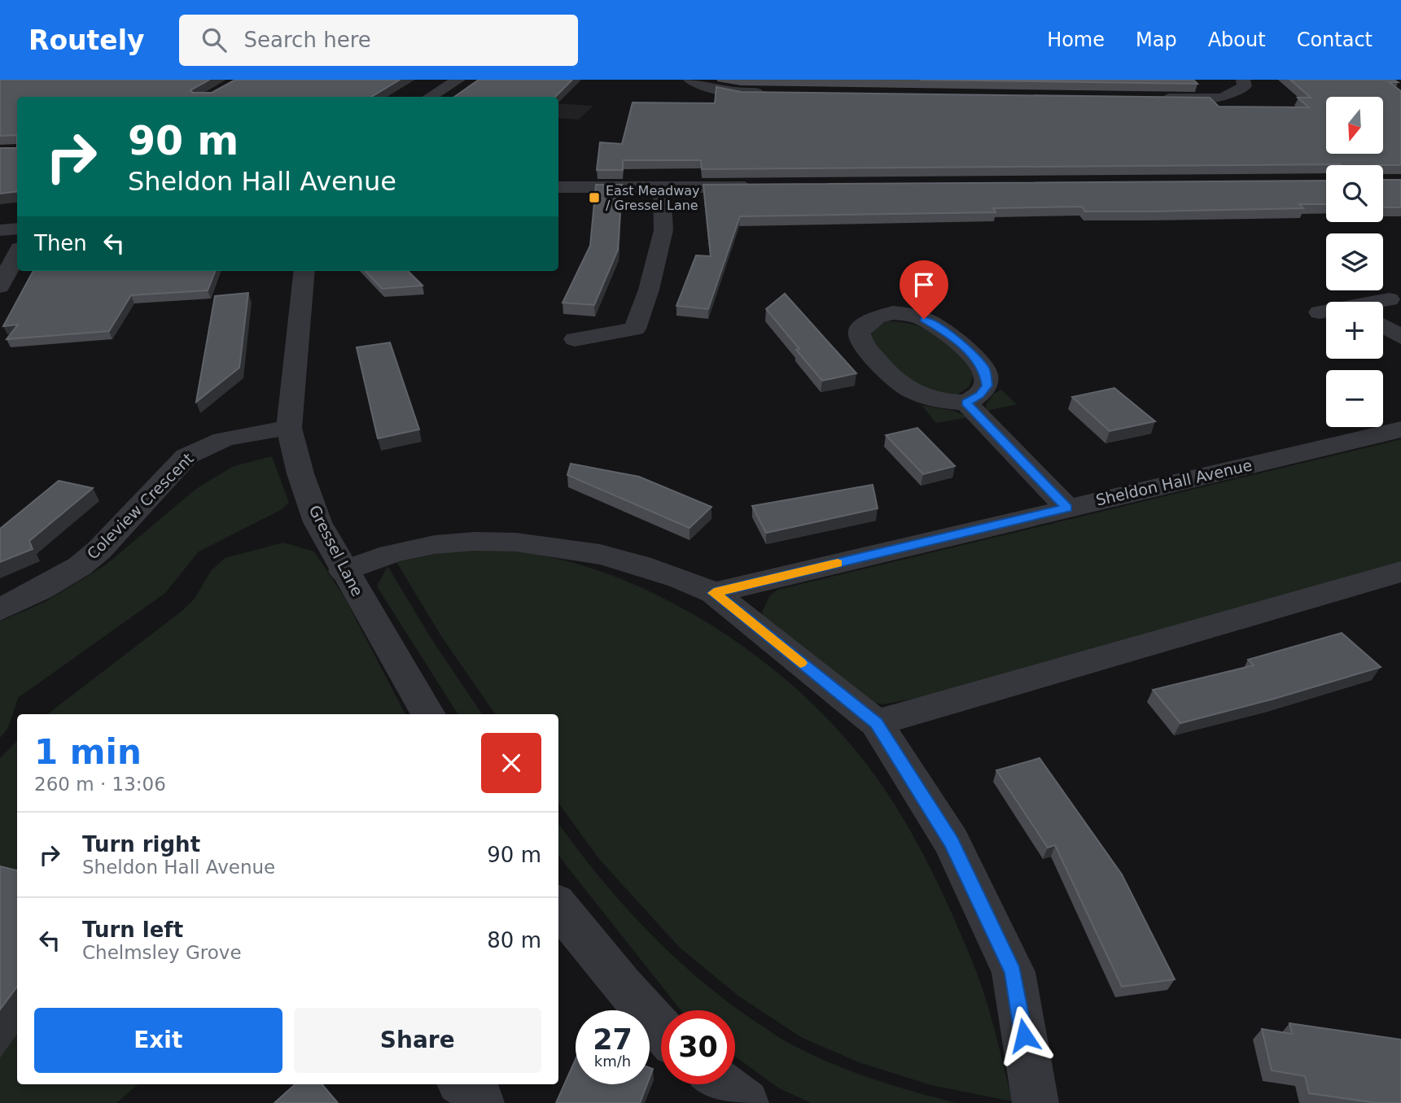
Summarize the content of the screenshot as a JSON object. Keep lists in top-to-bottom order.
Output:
{
  "streets": {
    "street": ["Sheldon Hall Avenue", "Coleview Crescent", "Gressel Lane"]
  },
  "crossings": [
    ["Coleview Crescent", "Gressel Lane"]
  ],
  "places": {
    "transit": ["East Meadway / Gressel Lane"]
  },
  "north": "bottom",
  "page": {
    "header": "Routely",
    "search": "Search here",
    "nav": [
      "Home",
      "Map",
      "About",
      "Contact"
    ],
    "map_buttons": ["+", "−"],
    "turn": ["90 m", "Sheldon Hall Avenue"],
    "then": "Then",
    "heading": ["1 min", "260 m · 13:06"],
    "list": [
      {
        "name": "Turn right",
        "note": "Sheldon Hall Avenue",
        "value": "90 m"
      },
      {
        "name": "Turn left",
        "note": "Chelmsley Grove",
        "value": "80 m"
      }
    ],
    "buttons": ["Exit", "Share"],
    "speed": "27 km/h",
    "limit": "30"
  }
}
